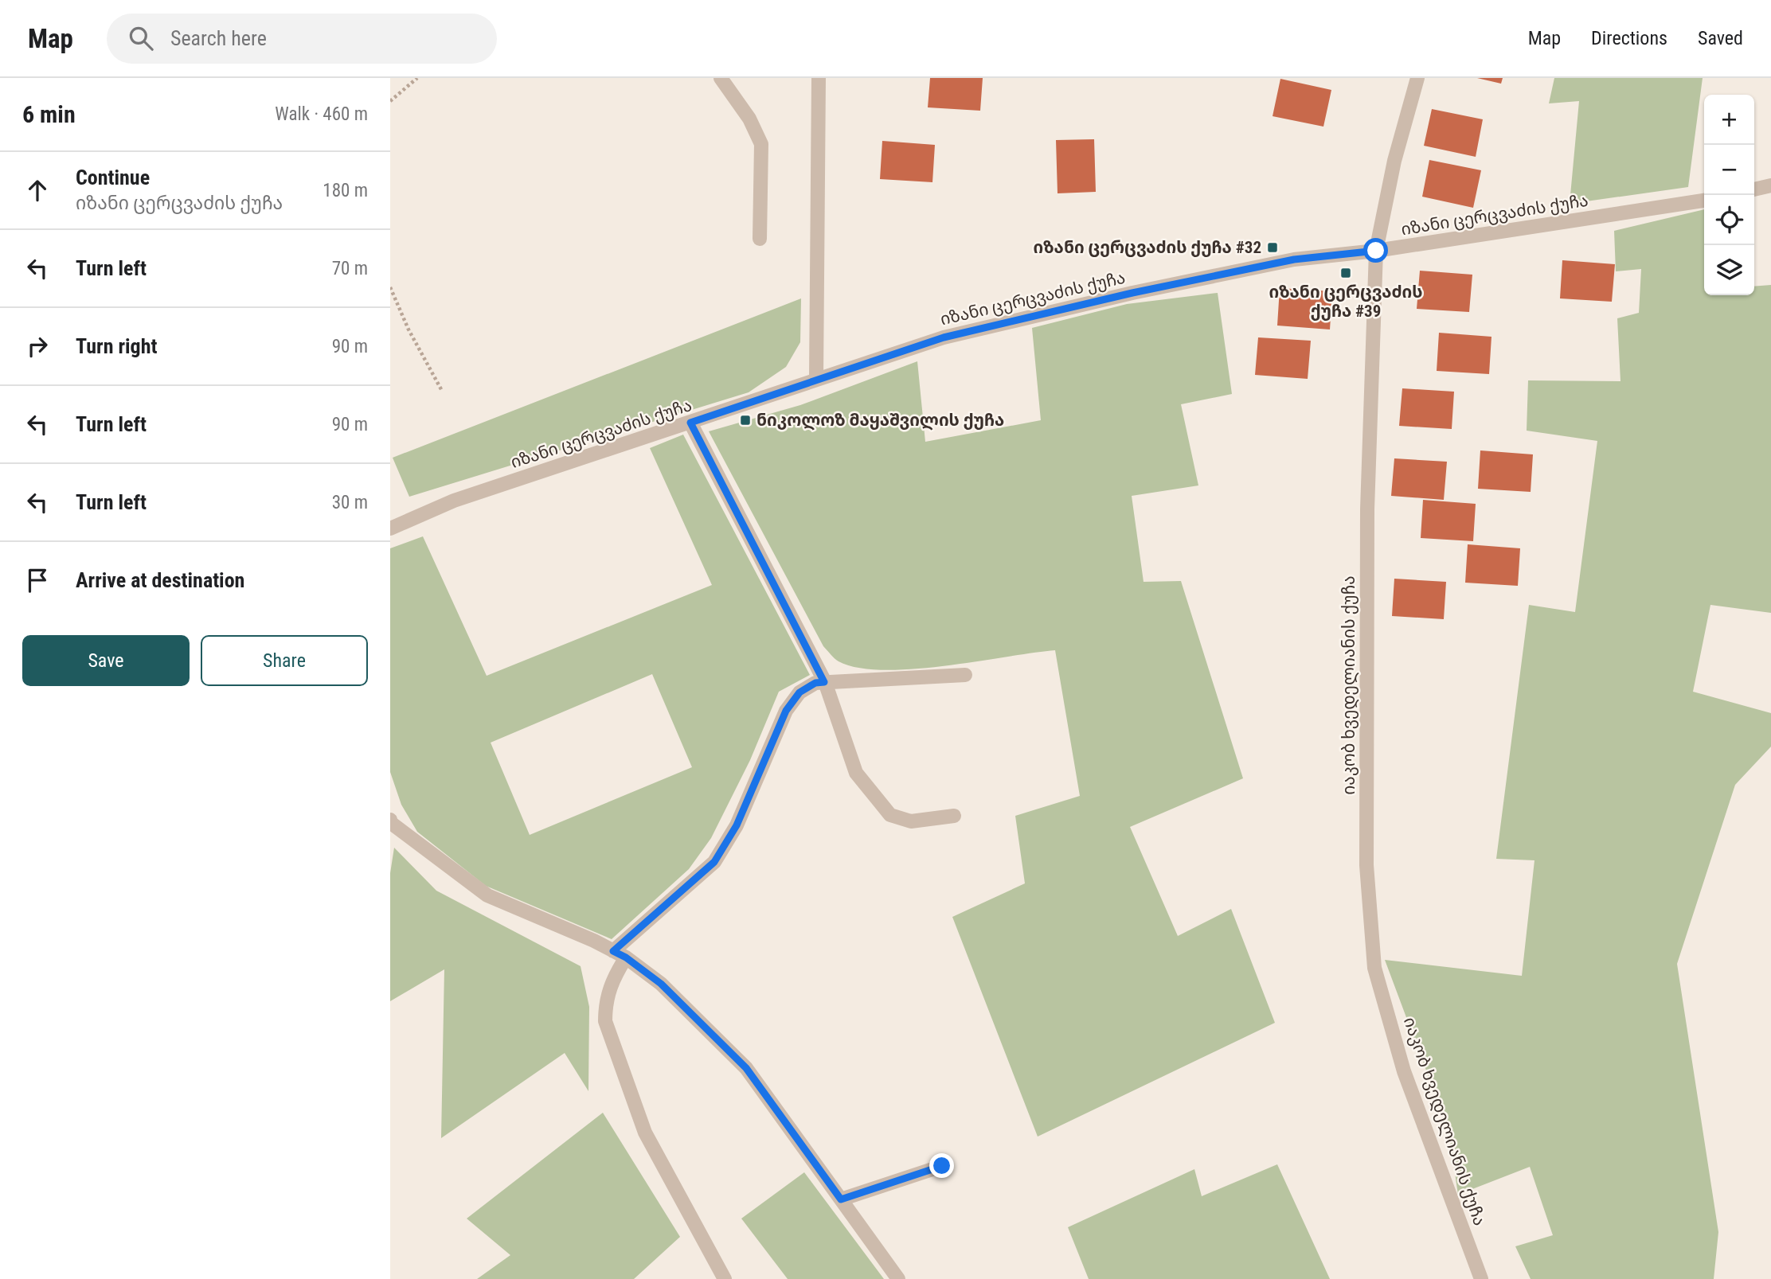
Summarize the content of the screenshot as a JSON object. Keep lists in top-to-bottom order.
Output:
{
  "streets": {
    "street": ["იზანი ცერცვაძის ქუჩა", "იაკობ ხვედელიანის ქუჩა"]
  },
  "crossings": [
    ["იზანი ცერცვაძის ქუჩა", "იაკობ ხვედელიანის ქუჩა"]
  ],
  "places": {
    "transit": ["იზანი ცერცვაძის ქუჩა #32", "იზანი ცერცვაძის ქუჩა #39", "ნიკოლოზ მაყაშვილის ქუჩა"]
  },
  "page": {
    "header": "Map",
    "search": "Search here",
    "nav": ["Map", "Directions", "Saved"],
    "heading": ["6 min", "Walk · 460 m"],
    "map_buttons": ["+", "−"],
    "list": [
      ["Continue", "იზანი ცერცვაძის ქუჩა", "180 m"],
      ["Turn left", "70 m"],
      ["Turn right", "90 m"],
      ["Turn left", "90 m"],
      ["Turn left", "30 m"],
      "Arrive at destination"
    ],
    "buttons": ["Save", "Share"]
  }
}
